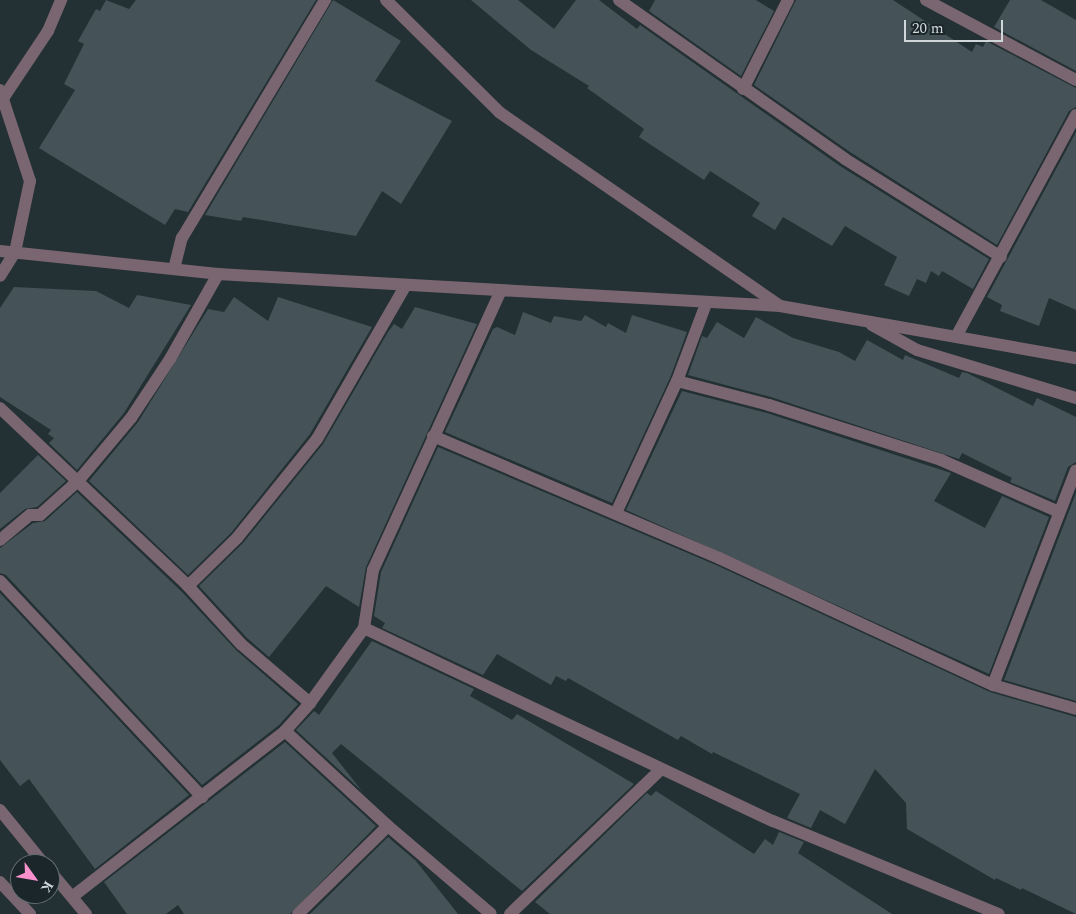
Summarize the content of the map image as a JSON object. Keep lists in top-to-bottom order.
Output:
{
  "scale_bar": "20 m",
  "north": "bottom right"
}
